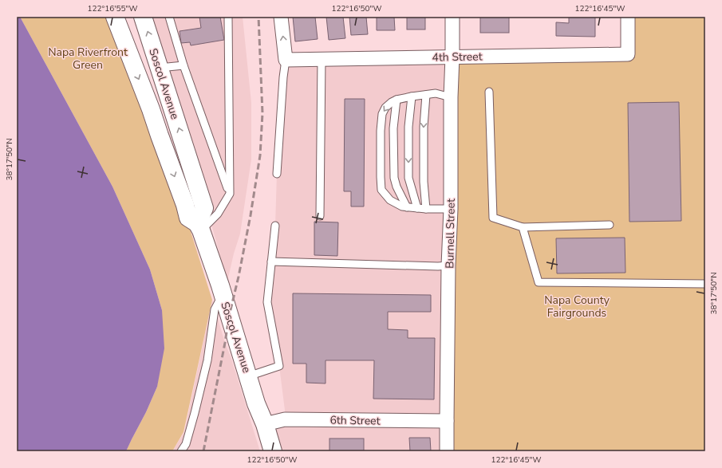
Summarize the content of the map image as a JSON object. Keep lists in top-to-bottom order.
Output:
{
  "streets": {
    "main road": ["Soscol Avenue"],
    "street": ["4th Street", "Burnell Street", "6th Street"]
  },
  "crossings": [
    ["4th Street", "Burnell Street"],
    ["Soscol Avenue", "6th Street"],
    ["Burnell Street", "6th Street"]
  ],
  "parks": ["Napa Riverfront Green", "Napa County Fairgrounds"],
  "coordinates": [
    "122°16'55\"W",
    "122°16'50\"W",
    "122°16'45\"W",
    "38°17'50\"N"
  ]
}
